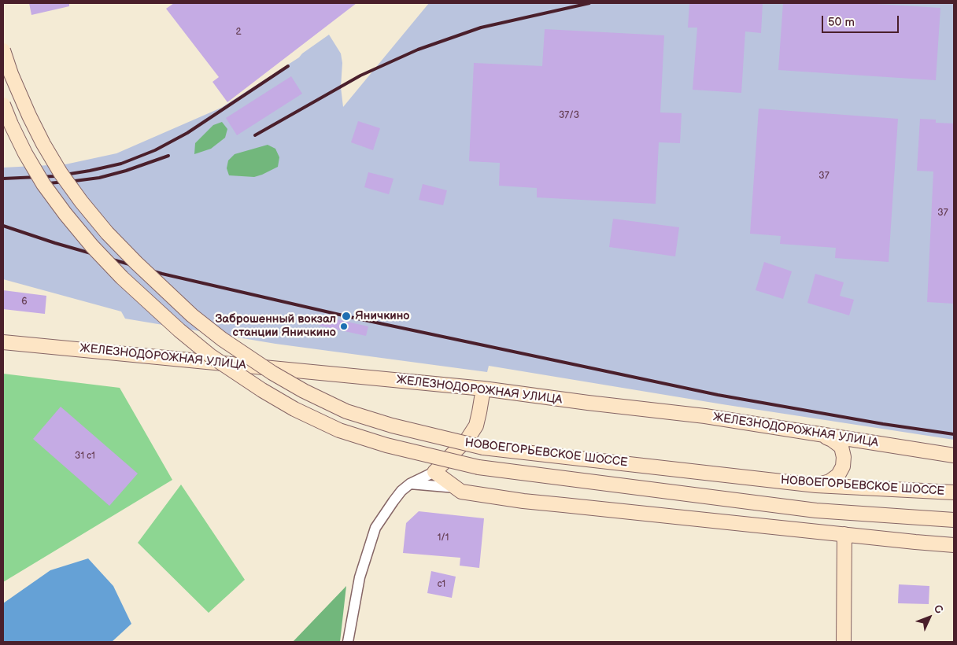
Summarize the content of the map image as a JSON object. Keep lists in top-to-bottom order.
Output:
{
  "streets": {
    "main road": ["ЖЕЛЕЗНОДОРОЖНАЯ УЛИЦА", "НОВОЕГОРЬЕВСКОЕ ШОССЕ"]
  },
  "places": ["Яничкино", "Заброшенный вокзал станции Яничкино"],
  "house_numbers": [
    "2",
    "37/3",
    "37",
    "37",
    "6",
    "31 с1",
    "1/1",
    "с1"
  ],
  "scale_bar": "50 m",
  "north": "top right"
}
